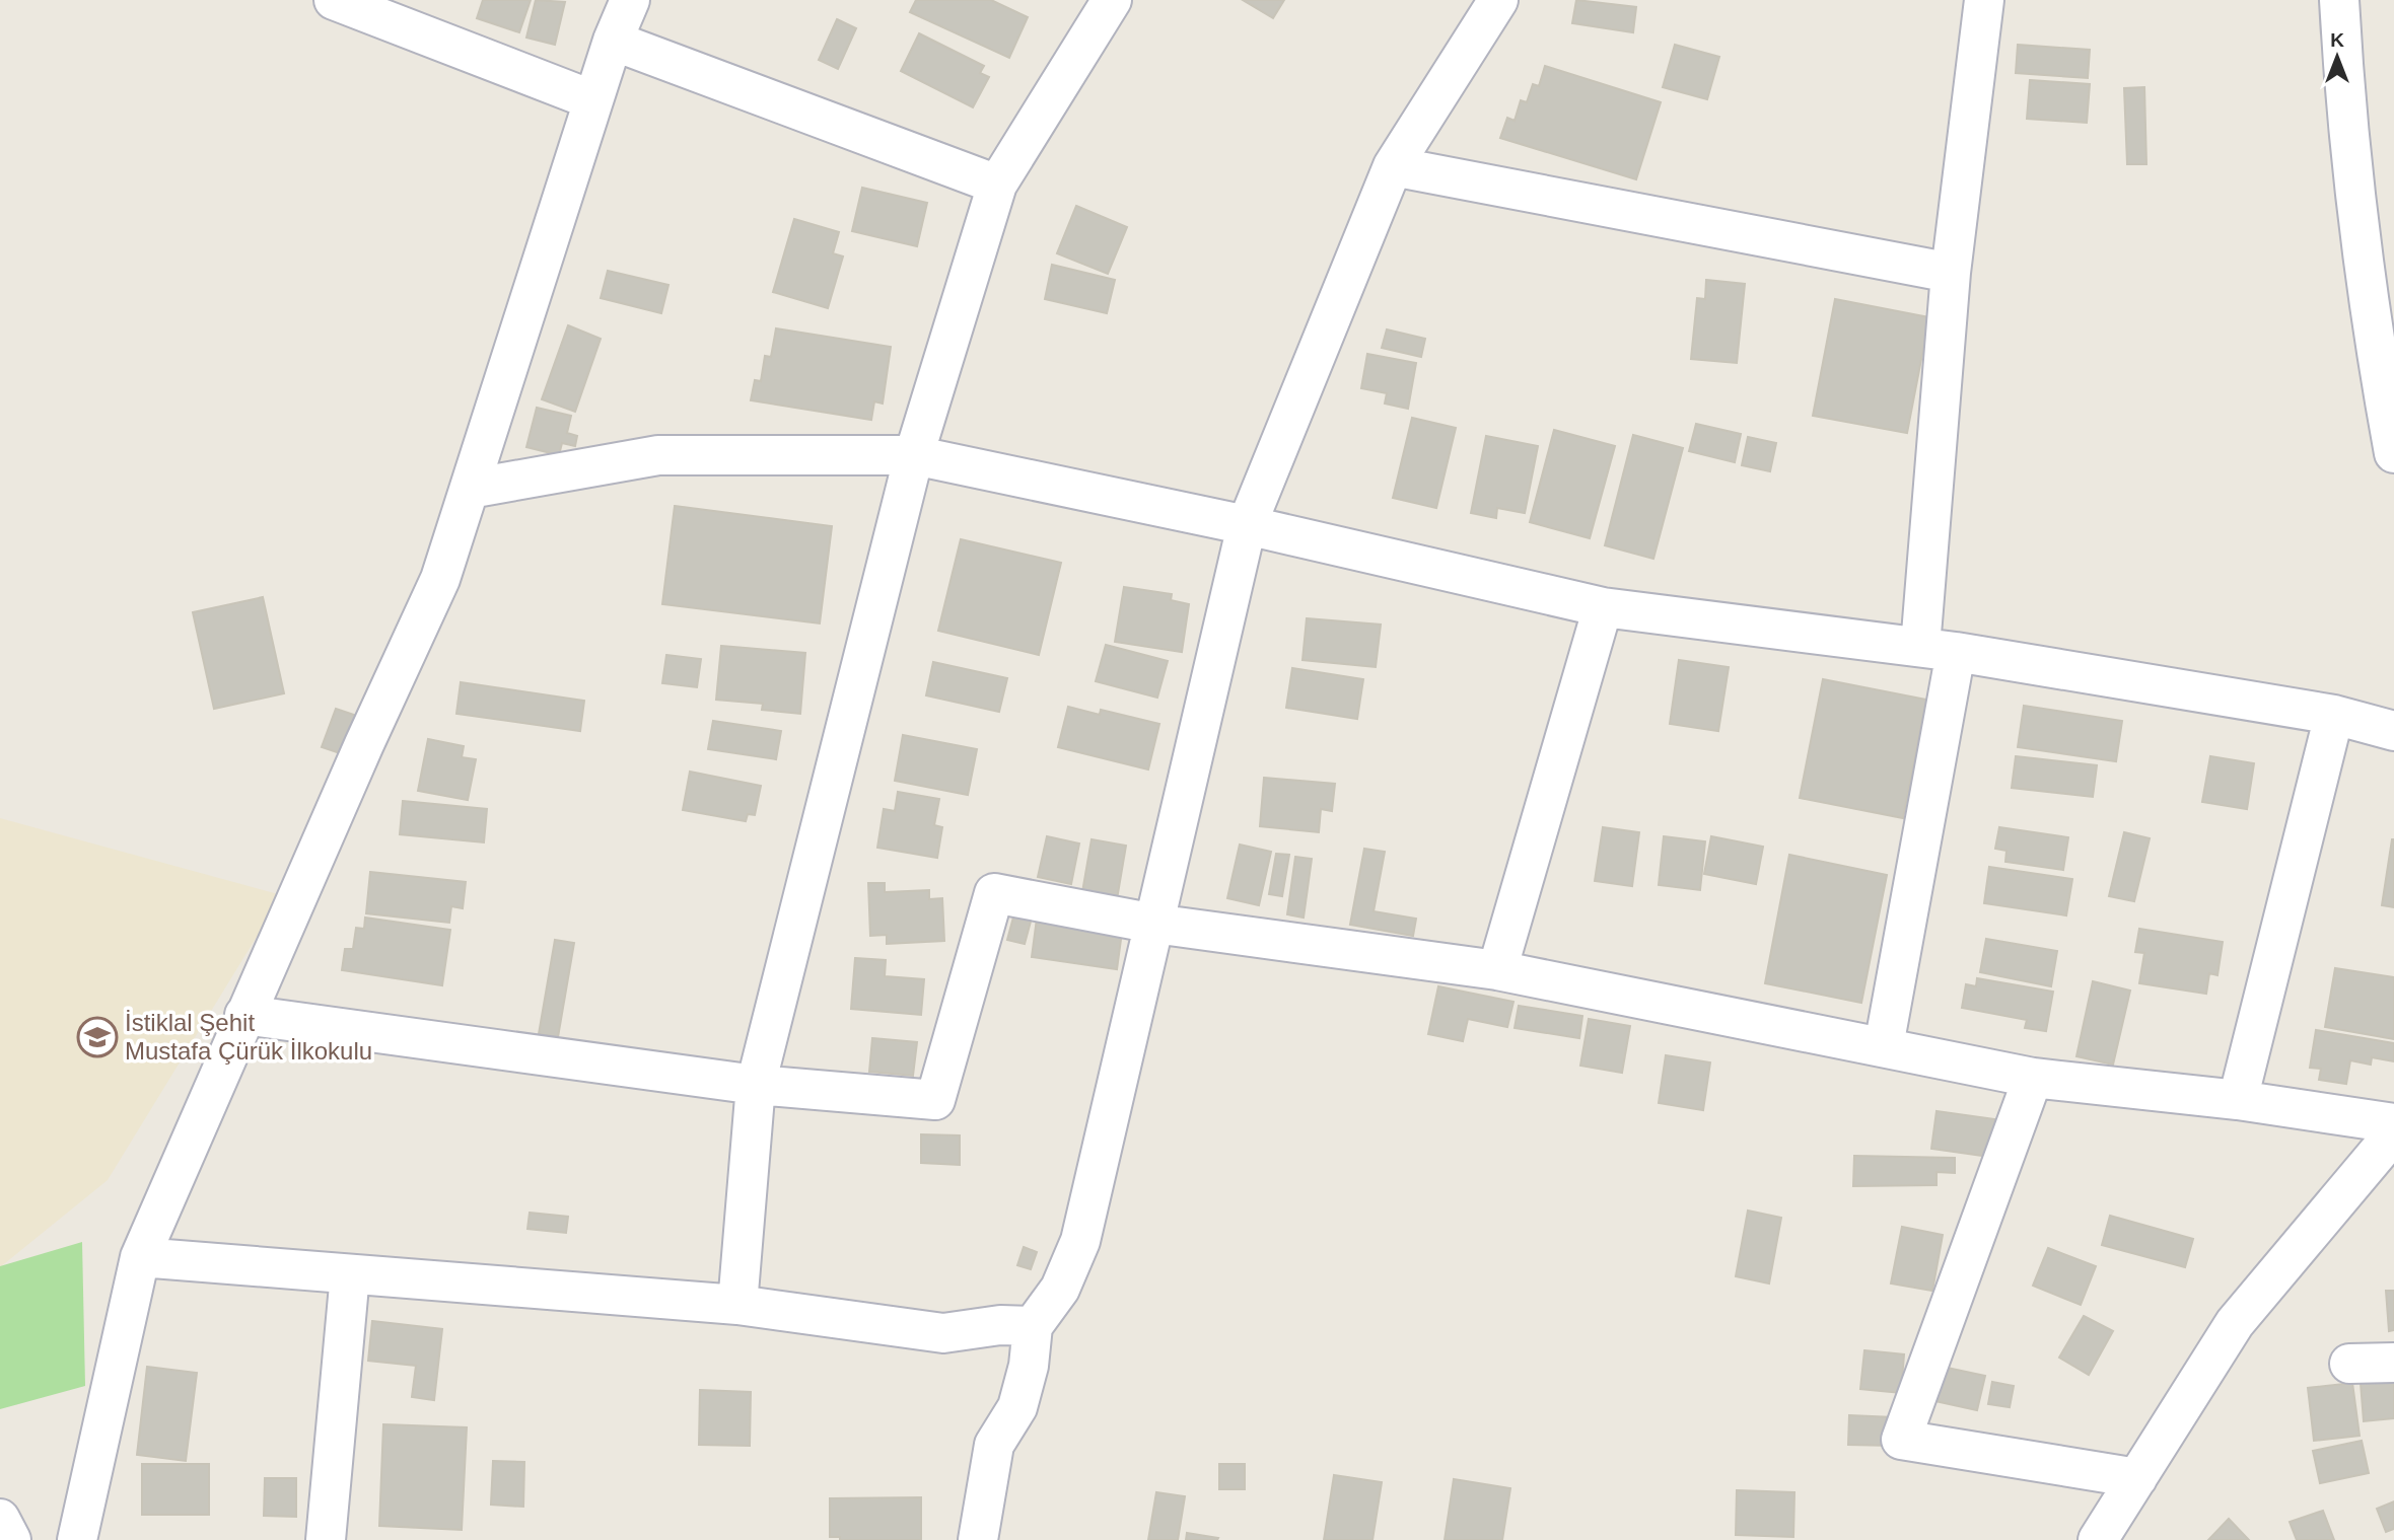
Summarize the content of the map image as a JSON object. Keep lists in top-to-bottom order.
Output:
{
  "places": {
    "school or university": ["İstiklal Şehit Mustafa Çürük İlkokulu"]
  },
  "north": "top"
}
